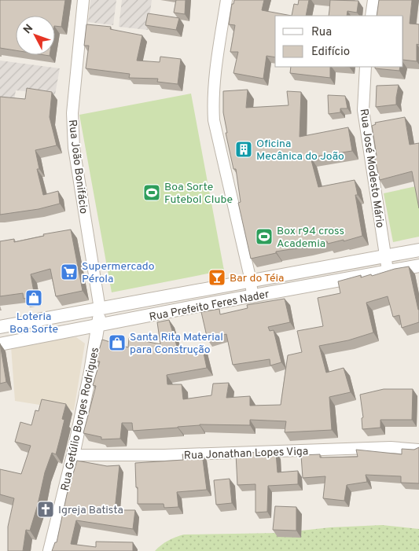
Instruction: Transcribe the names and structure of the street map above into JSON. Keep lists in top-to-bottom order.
{
  "streets": {
    "street": [
      "Rua João Bonifácio",
      "Rua José Modesto Mário",
      "Rua Prefeito Feres Nader",
      "Rua Getúlio Borges Rodrigues",
      "Rua Jonathan Lopes Viga"
    ]
  },
  "crossings": [
    ["Rua João Bonifácio", "Rua Prefeito Feres Nader"],
    ["Rua João Bonifácio", "Rua Getúlio Borges Rodrigues"],
    ["Rua José Modesto Mário", "Rua Prefeito Feres Nader"],
    ["Rua Prefeito Feres Nader", "Rua Getúlio Borges Rodrigues"],
    ["Rua Getúlio Borges Rodrigues", "Rua Jonathan Lopes Viga"]
  ],
  "places": {
    "building": ["Oficina Mecânica do João"],
    "sports": ["Boa Sorte Futebol Clube", "Box r94 cross Academia"],
    "supermarket": ["Supermercado Pérola"],
    "bar": ["Bar do Téia"],
    "shop": ["Loteria Boa Sorte", "Santa Rita Material para Construção"],
    "church": ["Igreja Batista"]
  },
  "legend": ["Rua", "Edifício"],
  "north": "top left"
}
